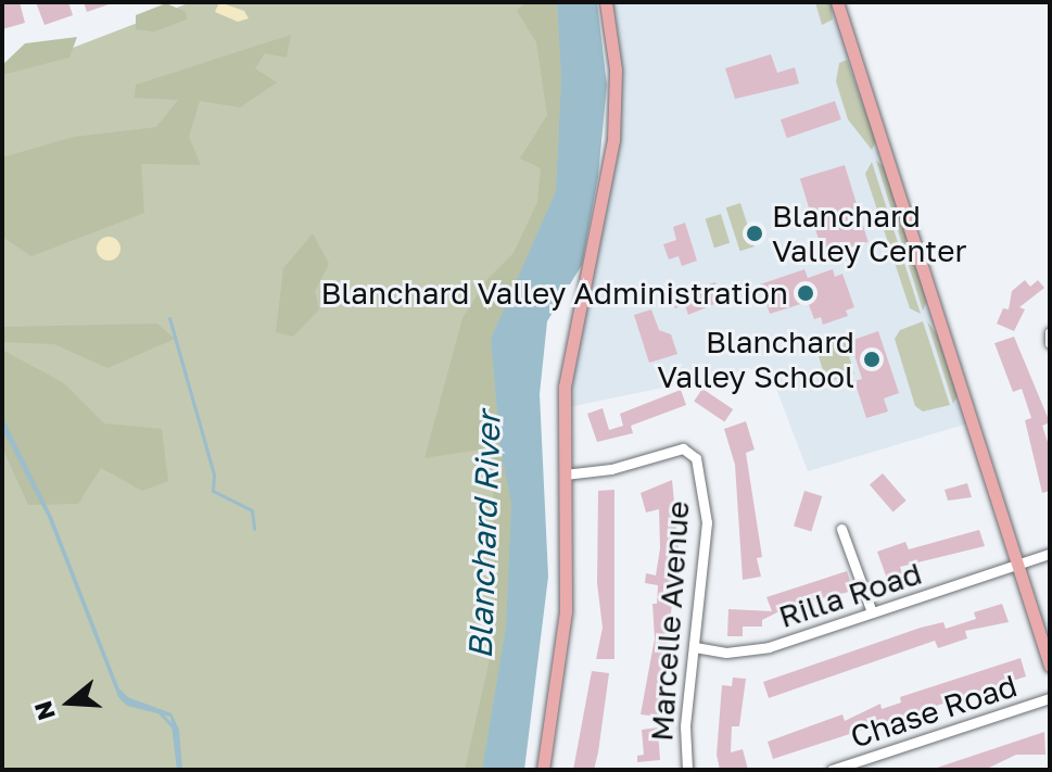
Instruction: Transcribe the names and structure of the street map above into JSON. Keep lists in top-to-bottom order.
{
  "streets": {
    "street": ["Rilla Road", "Marcelle Avenue", "Chase Road"]
  },
  "crossings": [
    ["Rilla Road", "Marcelle Avenue"]
  ],
  "water": ["Blanchard River"],
  "places": ["Blanchard Valley Center", "Blanchard Valley Administration", "Blanchard Valley School"],
  "north": "left"
}
